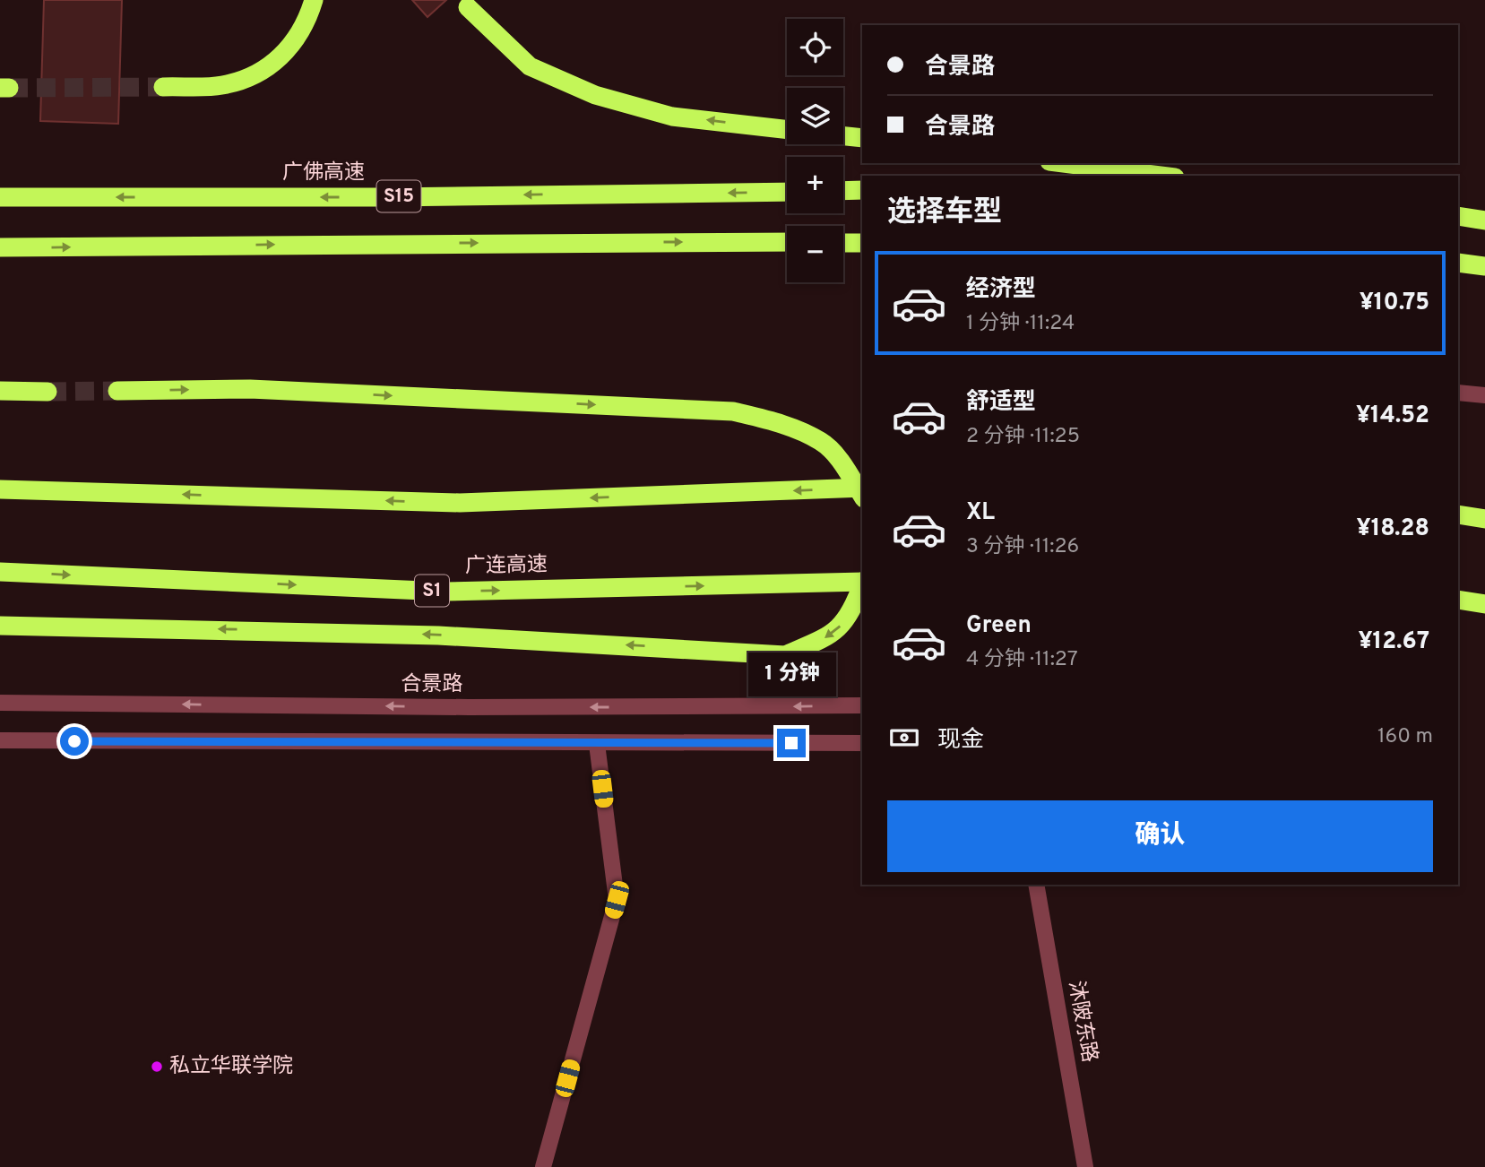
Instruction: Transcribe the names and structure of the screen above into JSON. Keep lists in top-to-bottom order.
{
  "streets": {
    "highway": [
      "广佛高速",
      "S15",
      "广连高速",
      "S1"
    ],
    "street": ["合景路", "沐陂东路"]
  },
  "places": ["私立华联学院"],
  "page": {
    "map_buttons": ["+", "−"],
    "banner": ["合景路", "合景路"],
    "heading": "选择车型",
    "list": [
      {
        "name": "经济型",
        "note": "1 分钟 · 11:24",
        "value": "¥10.75"
      },
      {
        "name": "舒适型",
        "note": "2 分钟 · 11:25",
        "value": "¥14.52"
      },
      {
        "name": "XL",
        "note": "3 分钟 · 11:26",
        "value": "¥18.28"
      },
      {
        "name": "Green",
        "note": "4 分钟 · 11:27",
        "value": "¥12.67"
      }
    ],
    "bubble": "1 分钟",
    "pay": ["现金", "160 m"],
    "buttons": "确认"
  }
}
